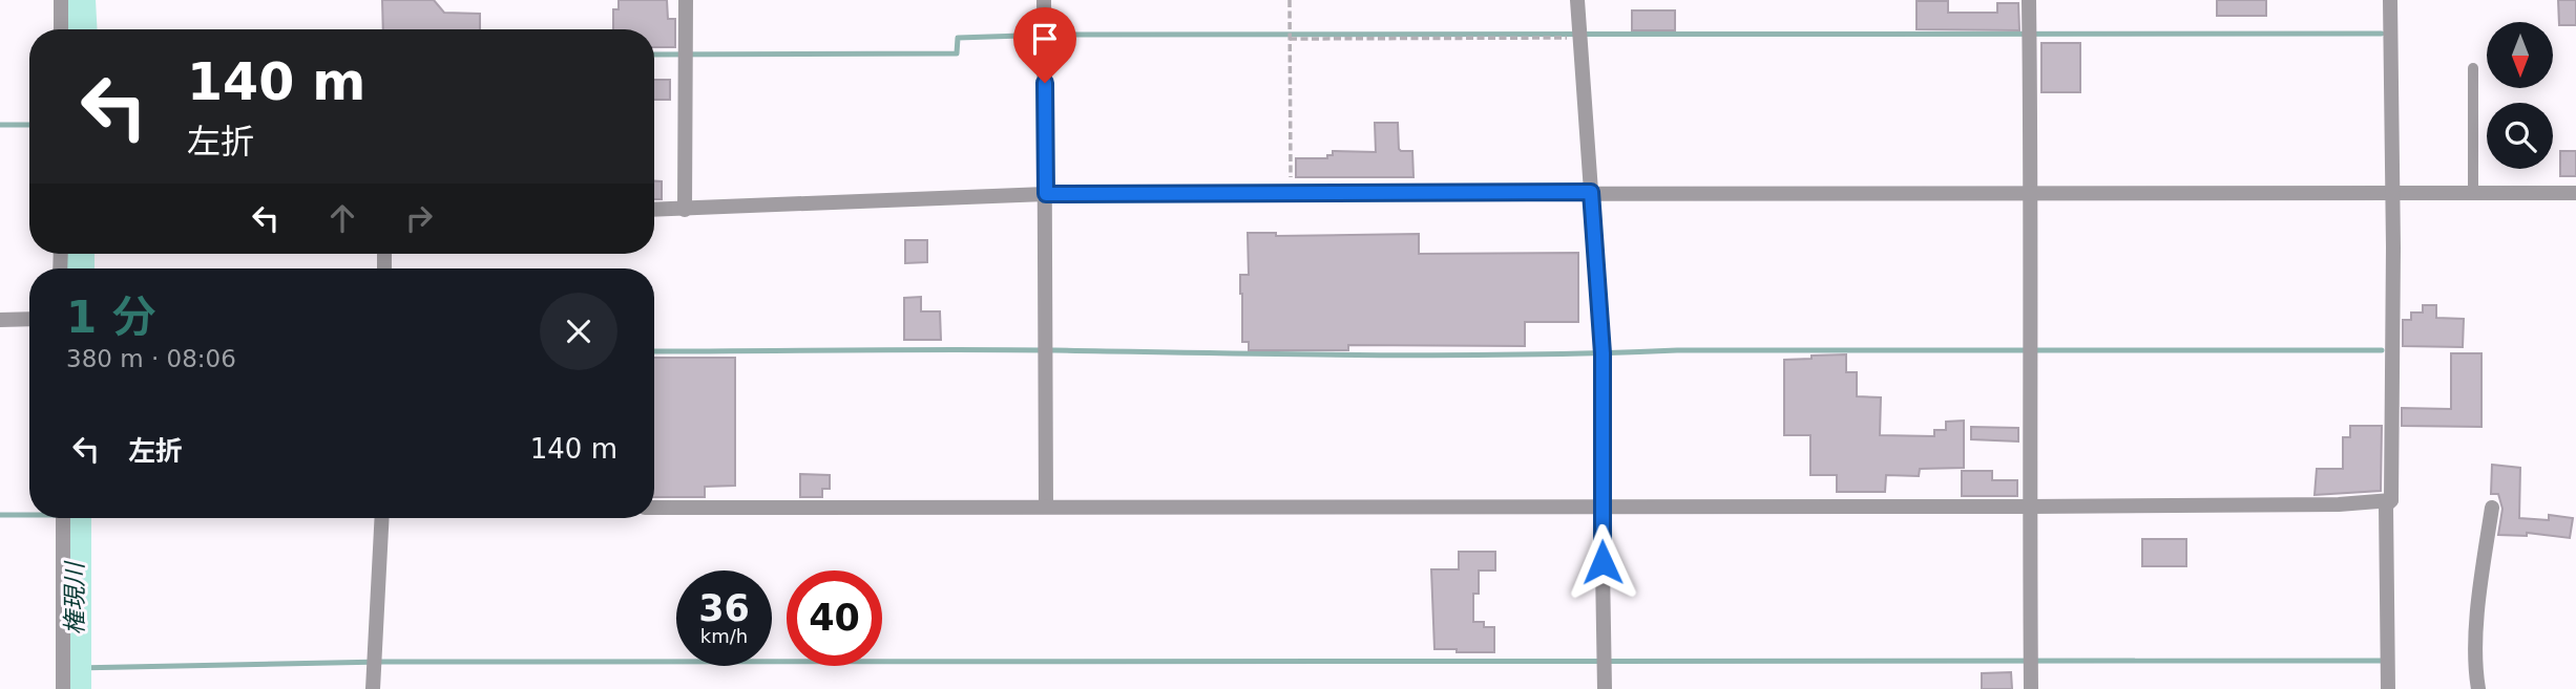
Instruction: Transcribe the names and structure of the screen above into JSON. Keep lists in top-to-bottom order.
{
  "water": ["権現川"],
  "north": "bottom",
  "page": {
    "turn": ["140 m", "左折"],
    "heading": ["1 分", "380 m · 08:06"],
    "list": [
      {
        "name": "左折",
        "value": "140 m"
      }
    ],
    "speed": "36 km/h",
    "limit": "40"
  }
}
